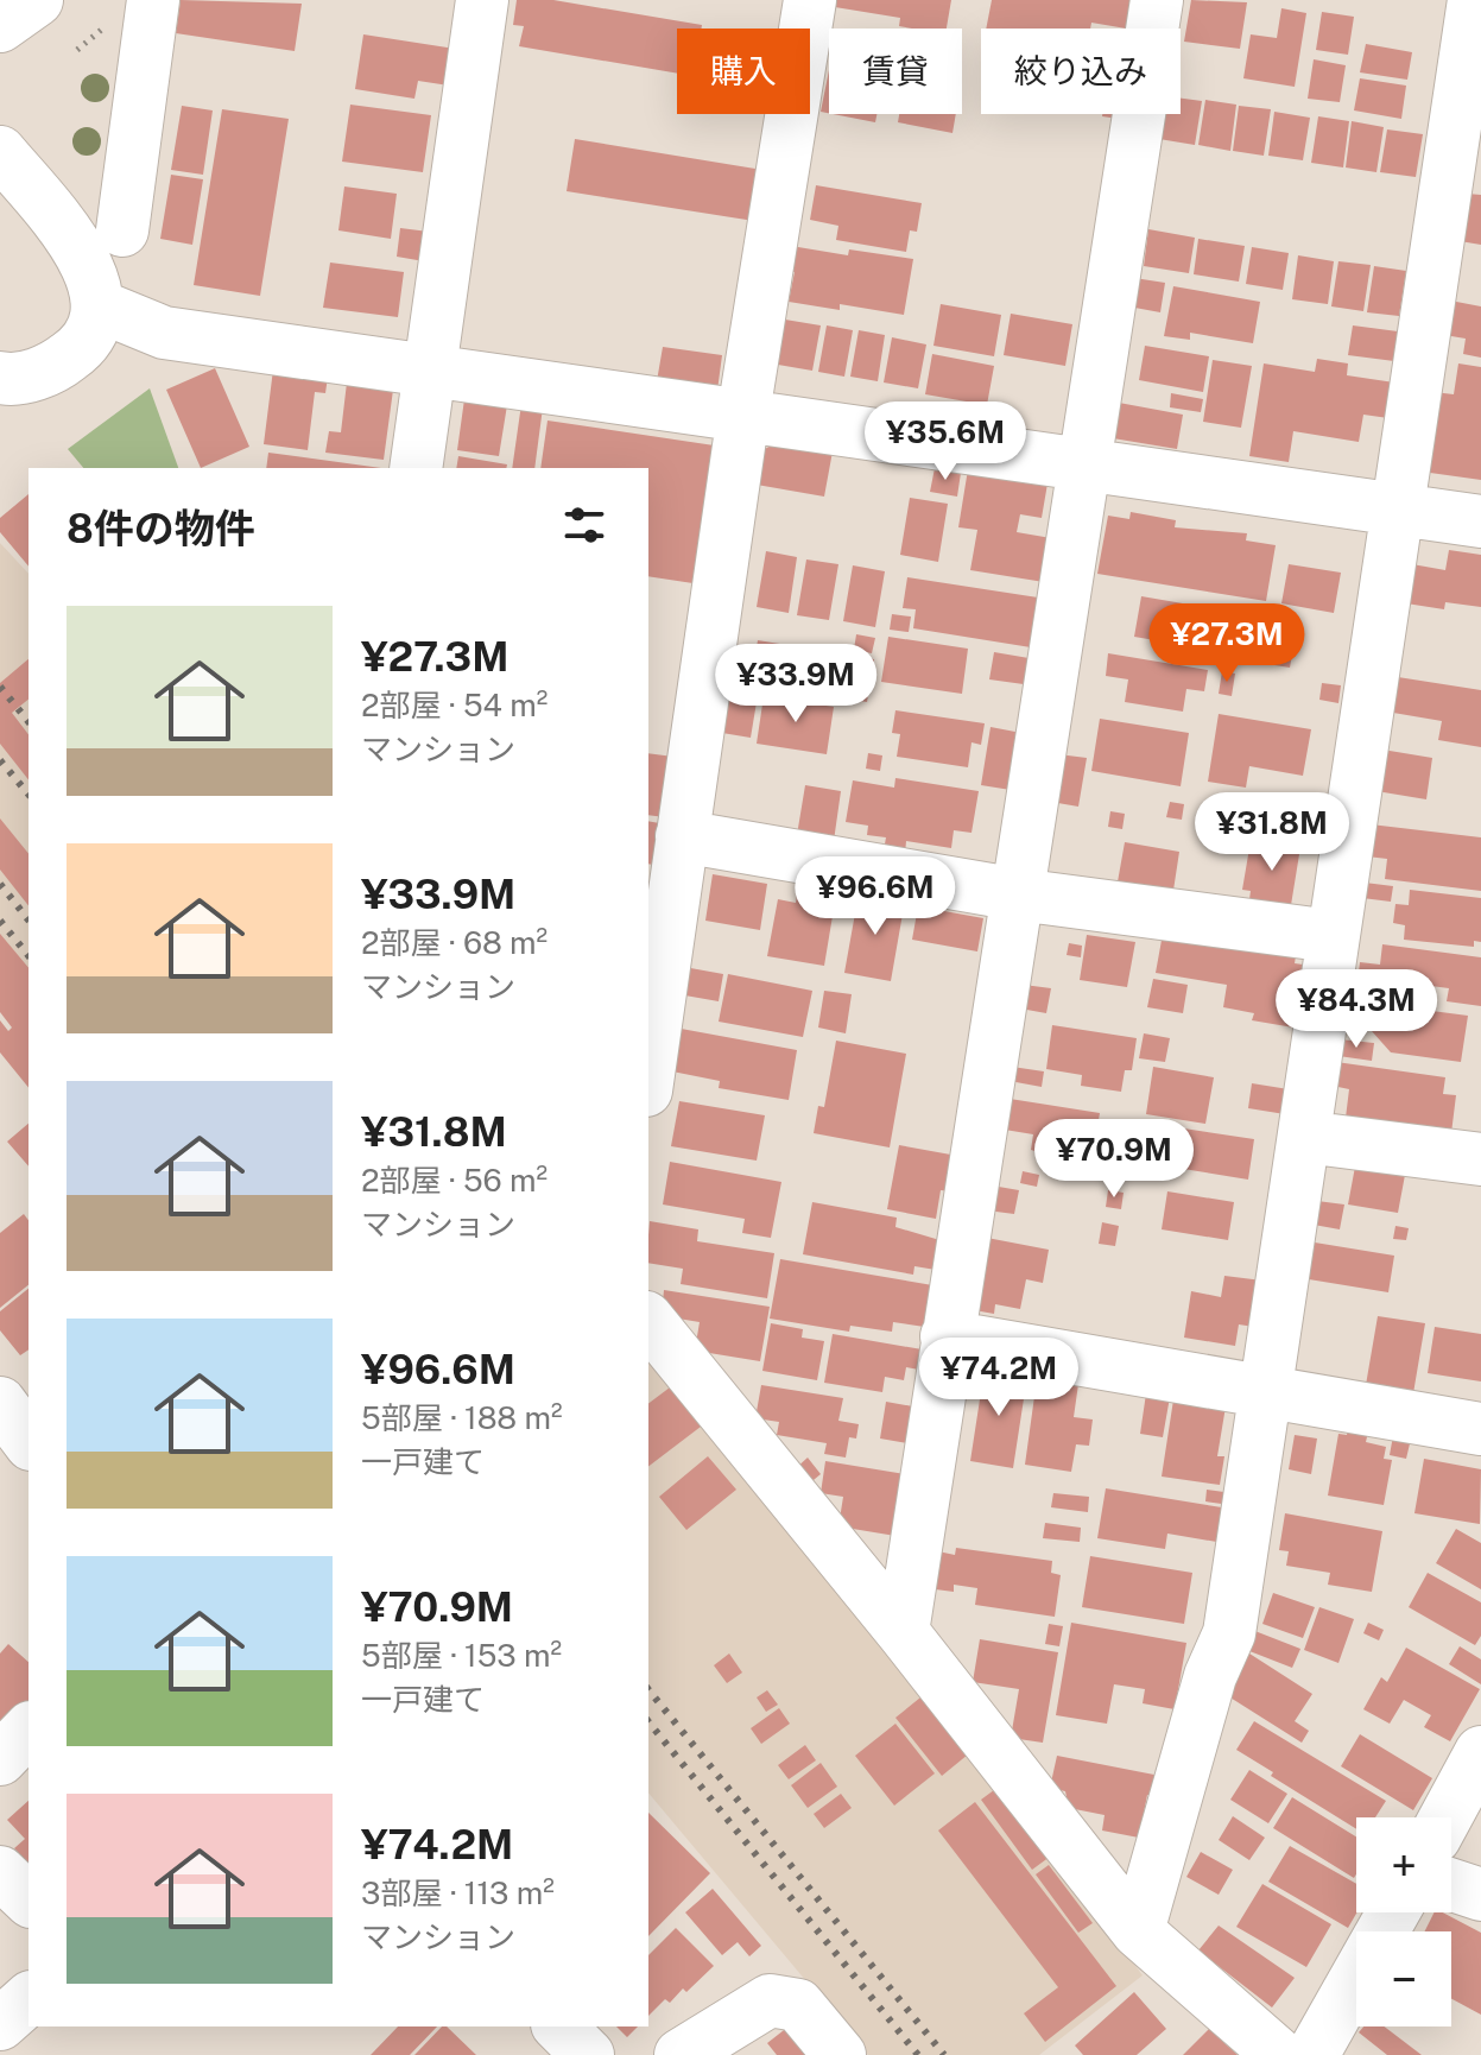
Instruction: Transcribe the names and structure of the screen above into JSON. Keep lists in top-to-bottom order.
{
  "page": {
    "chip": ["購入", "賃貸", "絞り込み"],
    "price": [
      "¥35.6M",
      "¥27.3M",
      "¥33.9M",
      "¥31.8M",
      "¥96.6M",
      "¥84.3M",
      "¥70.9M",
      "¥74.2M"
    ],
    "heading": "8件の物件",
    "list": [
      {
        "name": "¥27.3M",
        "note": "2部屋 · 54 m² · マンション"
      },
      {
        "name": "¥33.9M",
        "note": "2部屋 · 68 m² · マンション"
      },
      {
        "name": "¥31.8M",
        "note": "2部屋 · 56 m² · マンション"
      },
      {
        "name": "¥96.6M",
        "note": "5部屋 · 188 m² · 一戸建て"
      },
      {
        "name": "¥70.9M",
        "note": "5部屋 · 153 m² · 一戸建て"
      },
      {
        "name": "¥74.2M",
        "note": "3部屋 · 113 m² · マンション"
      }
    ],
    "map_buttons": ["+", "−"]
  }
}
